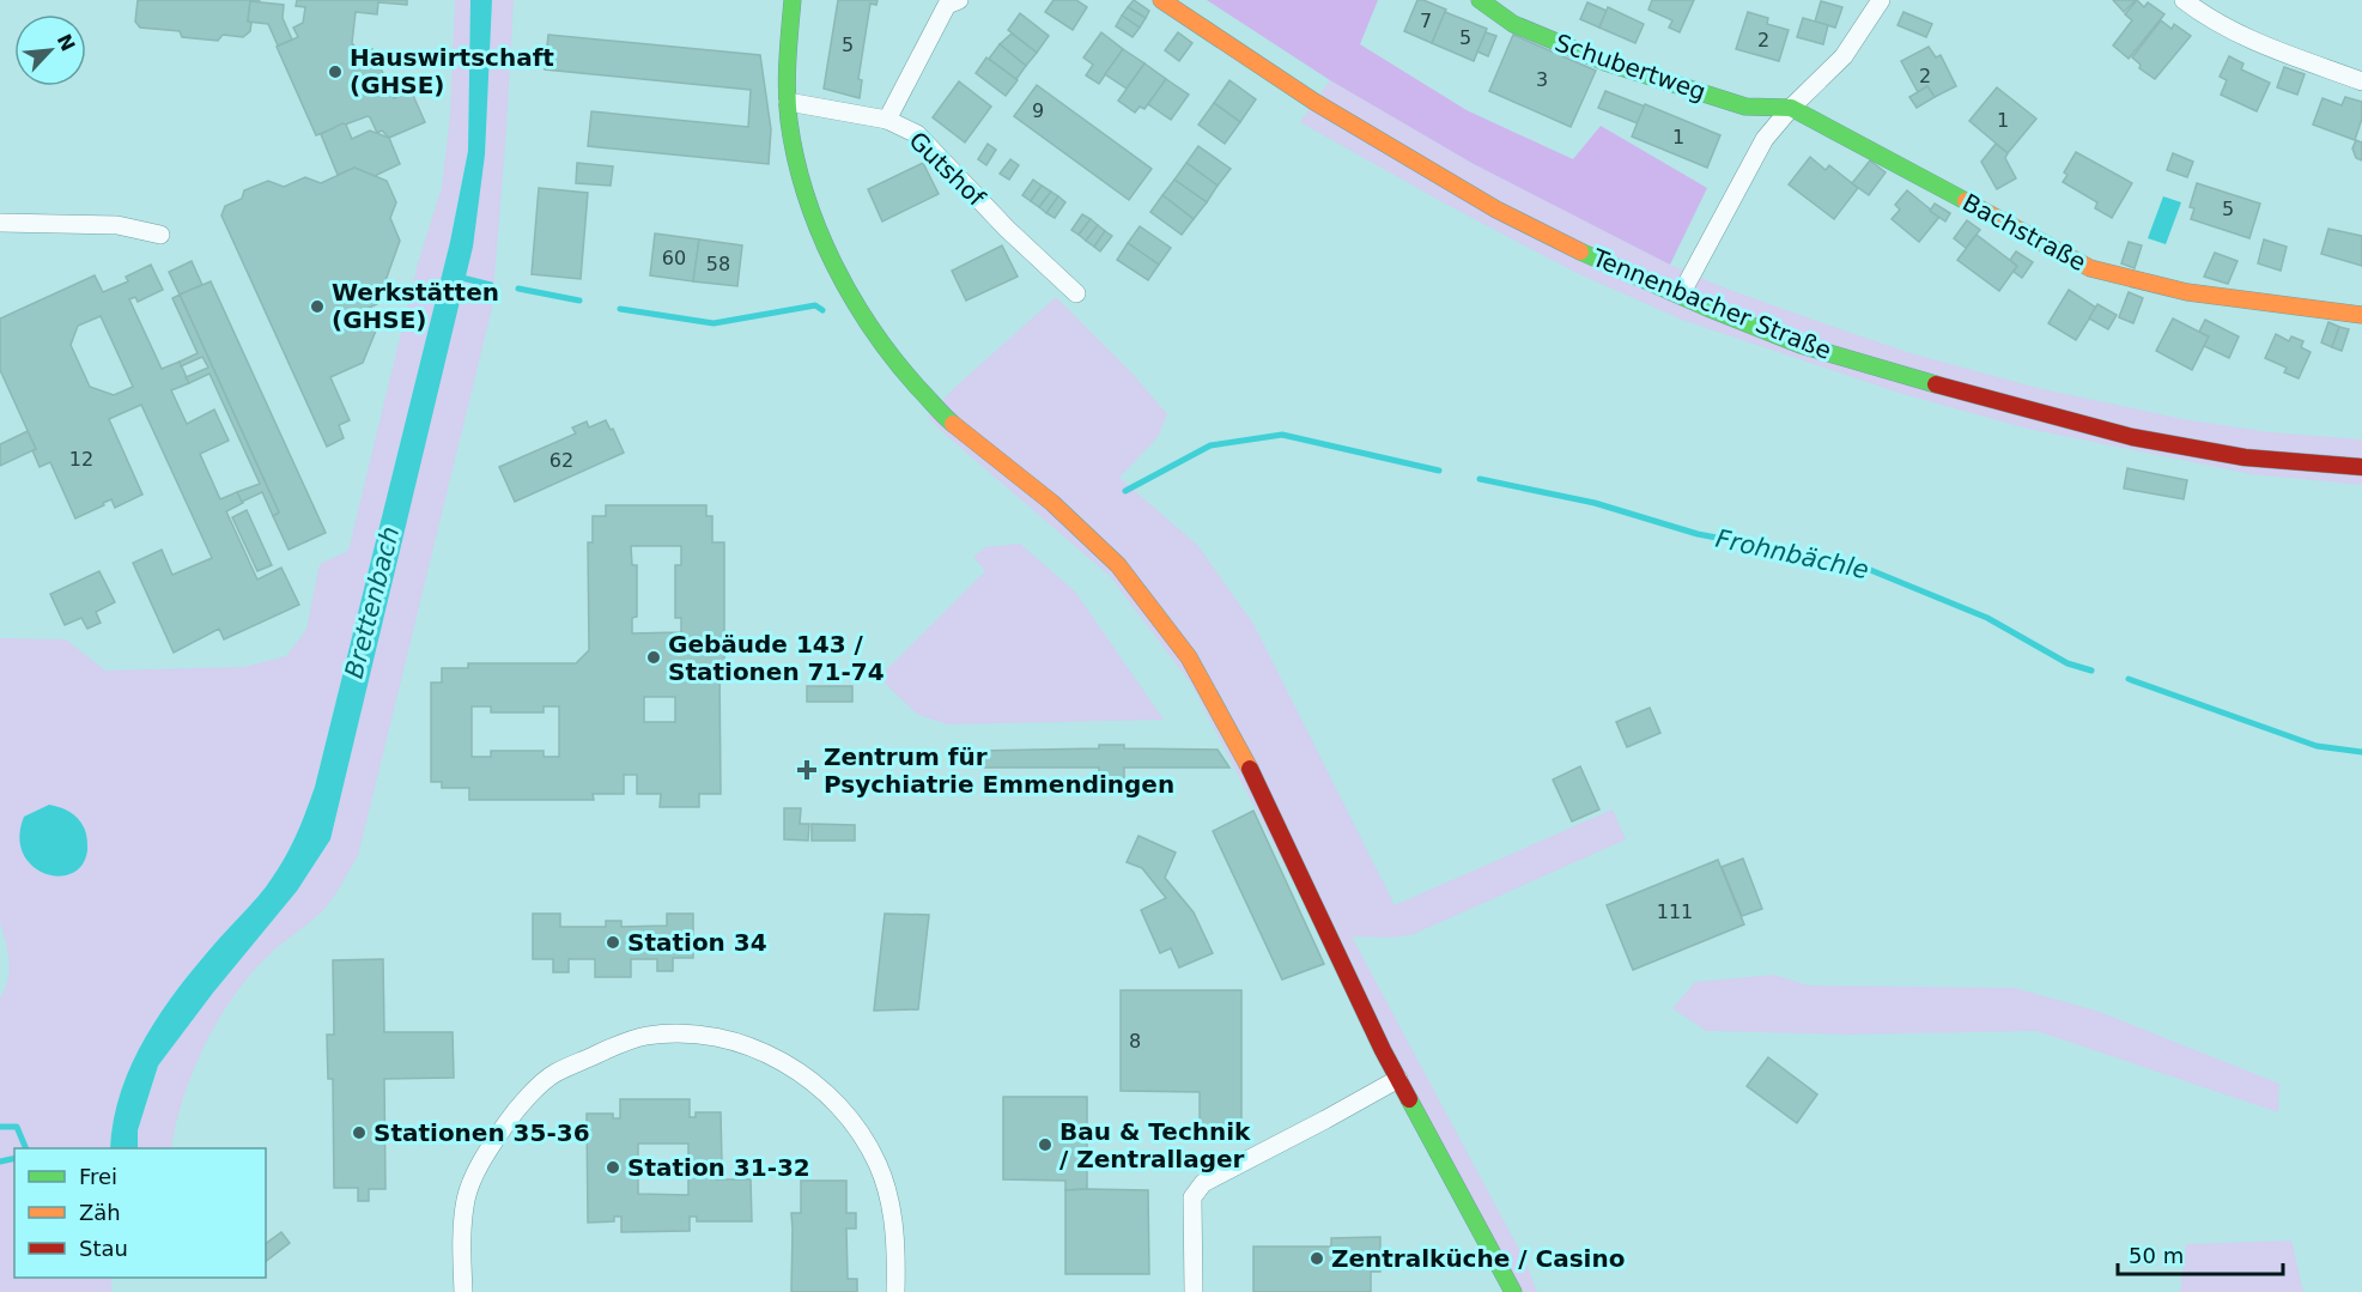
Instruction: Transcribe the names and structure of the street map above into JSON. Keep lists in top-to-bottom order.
{
  "streets": {
    "street": [
      "Schubertweg",
      "Gutshof",
      "Bachstraße",
      "Tennenbacher Straße"
    ]
  },
  "crossings": [
    ["Schubertweg", "Bachstraße"]
  ],
  "water": ["Frohnbächle", "Brettenbach"],
  "places": {
    "other": [
      "Hauswirtschaft (GHSE)",
      "Werkstätten (GHSE)",
      "Gebäude 143 / Stationen 71-74",
      "Station 34",
      "Stationen 35-36",
      "Bau & Technik / Zentrallager",
      "Station 31-32",
      "Zentralküche / Casino"
    ],
    "health": ["Zentrum für Psychiatrie Emmendingen"]
  },
  "house_numbers": [
    "7",
    "5",
    "2",
    "5",
    "2",
    "3",
    "9",
    "1",
    "1",
    "5",
    "60",
    "58",
    "12",
    "62",
    "111",
    "8"
  ],
  "legend": ["Frei", "Zäh", "Stau"],
  "scale_bar": "50 m",
  "north": "top right"
}
